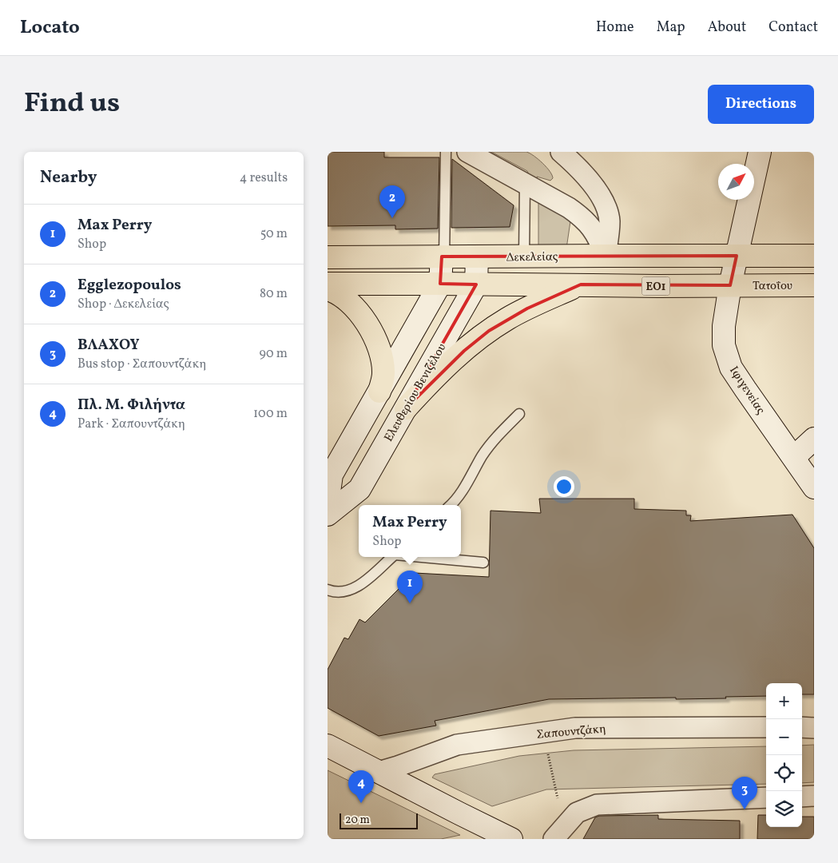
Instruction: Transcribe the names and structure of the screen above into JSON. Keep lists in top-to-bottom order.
{
  "streets": {
    "main road": [
      "Δεκελείας",
      "Τατοΐου",
      "ΕΟ1",
      "Ιφιγενείας",
      "Ελευθερίου Βενιζέλου"
    ],
    "street": ["Σαπουντζάκη"]
  },
  "crossings": [
    ["Δεκελείας", "Ιφιγενείας"],
    ["Δεκελείας", "Ελευθερίου Βενιζέλου"],
    ["Τατοΐου", "ΕΟ1"],
    ["Τατοΐου", "Ιφιγενείας"],
    ["ΕΟ1", "Ιφιγενείας"],
    ["ΕΟ1", "Ελευθερίου Βενιζέλου"]
  ],
  "scale_bar": "20 m",
  "north": "top right",
  "page": {
    "header": "Locato",
    "nav": [
      "Home",
      "Map",
      "About",
      "Contact"
    ],
    "title": "Find us",
    "buttons": "Directions",
    "heading": ["Nearby", "4 results"],
    "pins": [
      "2",
      "1",
      "4",
      "3"
    ],
    "list": [
      {
        "mark": "1",
        "name": "Max Perry",
        "note": "Shop",
        "value": "50 m"
      },
      {
        "mark": "2",
        "name": "Egglezopoulos",
        "note": "Shop · Δεκελείας",
        "value": "80 m"
      },
      {
        "mark": "3",
        "name": "ΒΛΑΧΟΥ",
        "note": "Bus stop · Σαπουντζάκη",
        "value": "90 m"
      },
      {
        "mark": "4",
        "name": "Πλ. Μ. Φιλήντα",
        "note": "Park · Σαπουντζάκη",
        "value": "100 m"
      }
    ],
    "popup": ["Max Perry", "Shop"],
    "map_buttons": ["+", "−"],
    "scale": "20 m"
  }
}
